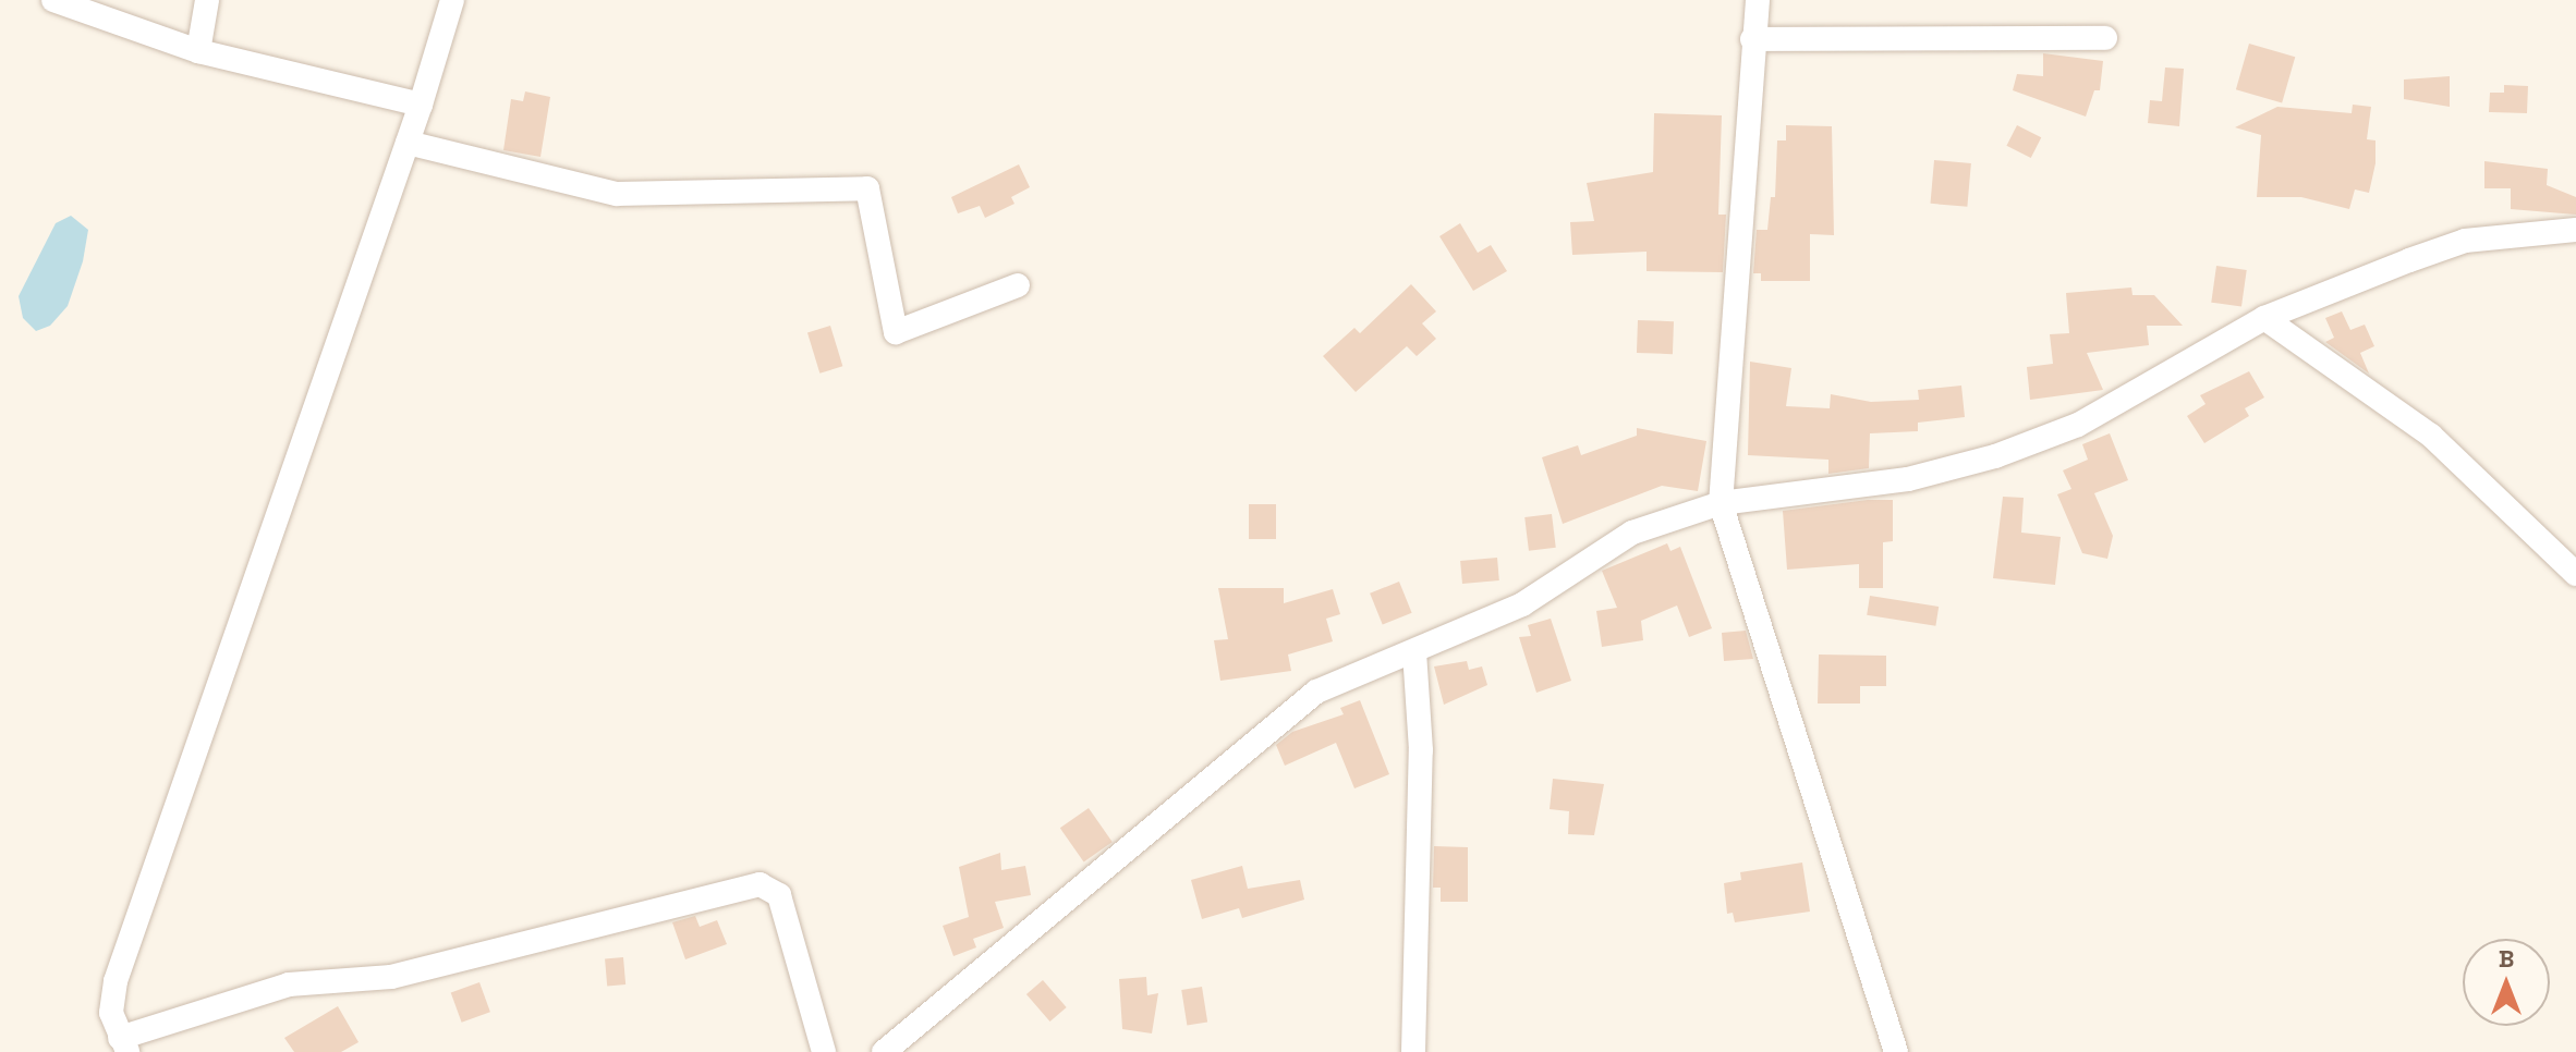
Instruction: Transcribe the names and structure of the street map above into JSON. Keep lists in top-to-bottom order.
{
  "north": "top"
}
